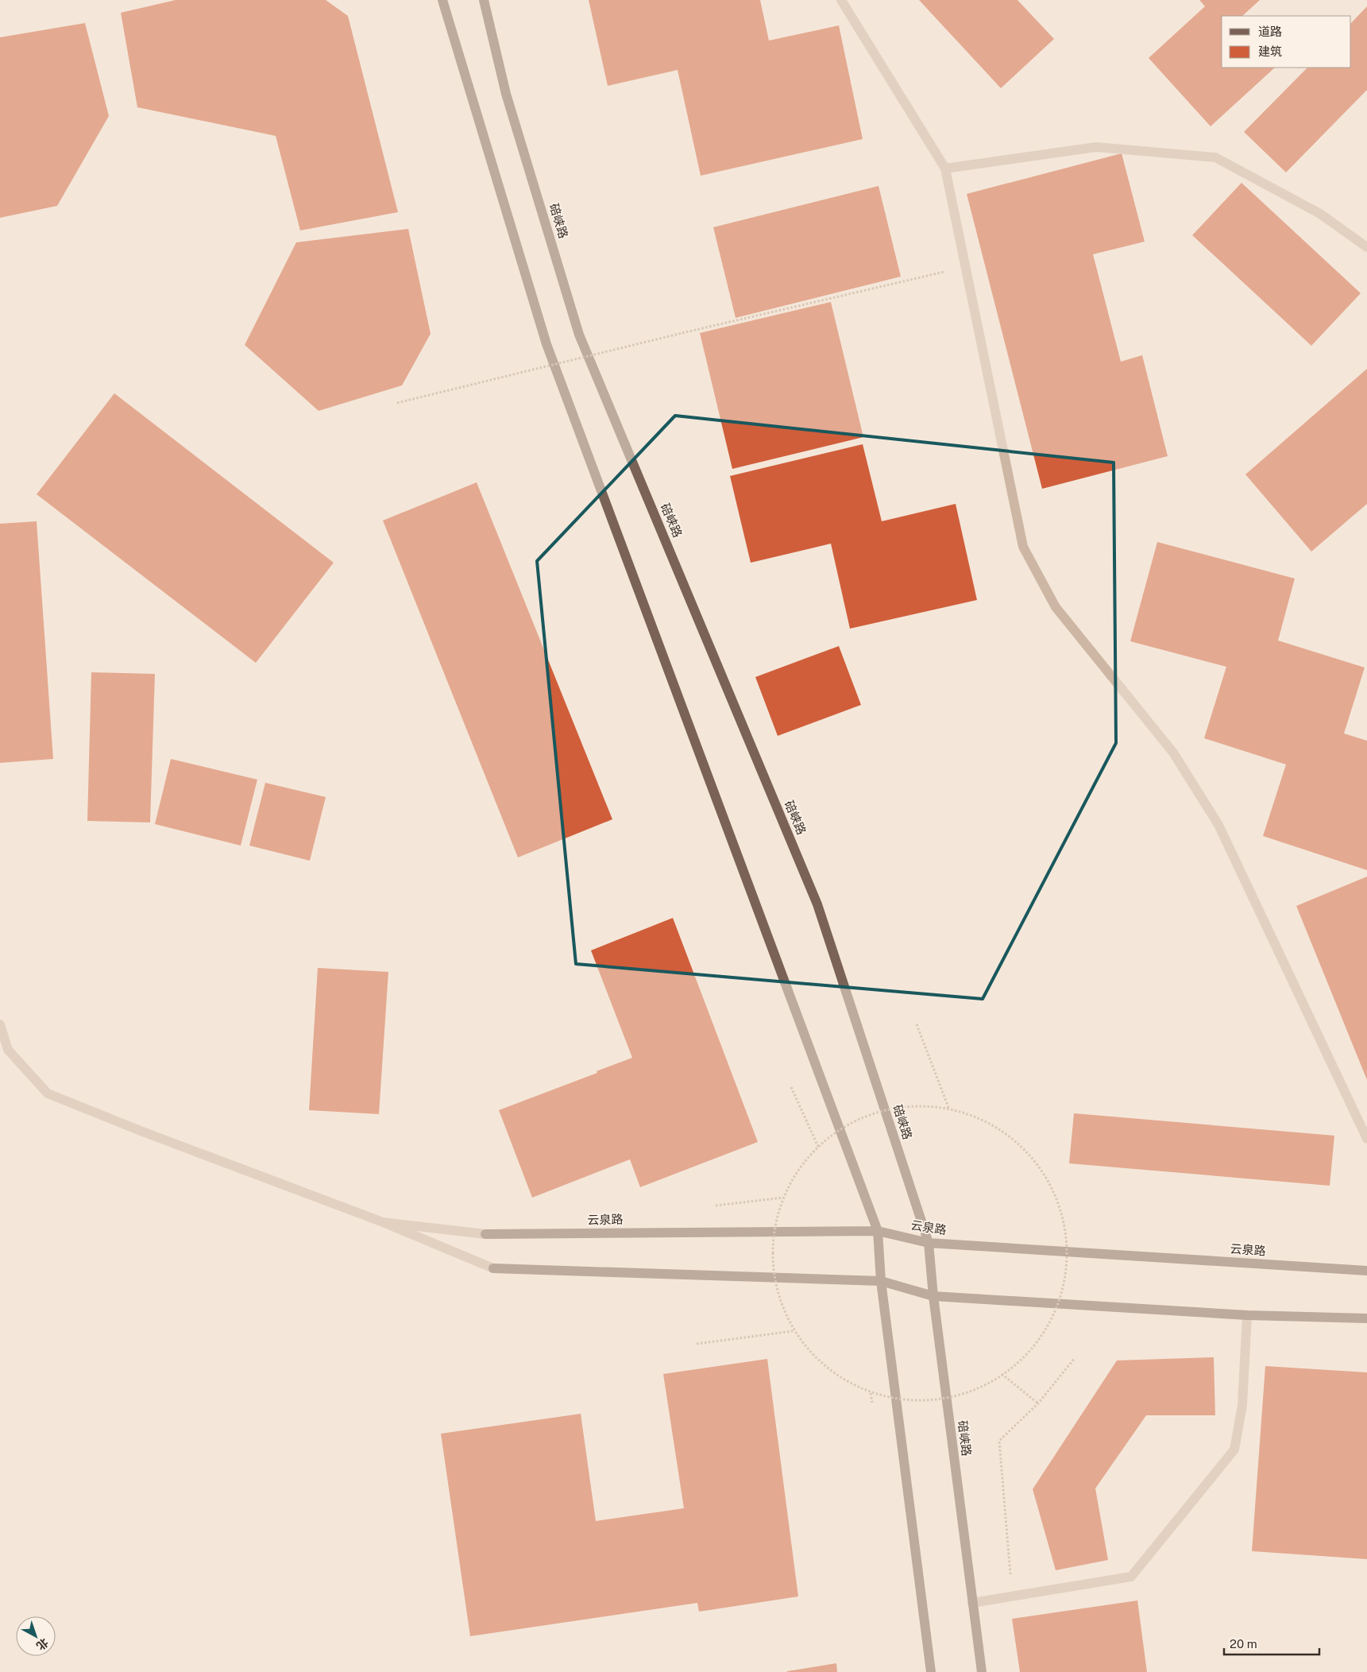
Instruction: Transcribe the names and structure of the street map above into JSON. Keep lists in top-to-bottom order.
{
  "streets": {
    "main road": ["碚峡路", "云泉路"]
  },
  "crossings": [
    ["碚峡路", "云泉路"]
  ],
  "legend": ["道路", "建筑"],
  "scale_bar": "20 m",
  "north": "bottom right"
}
